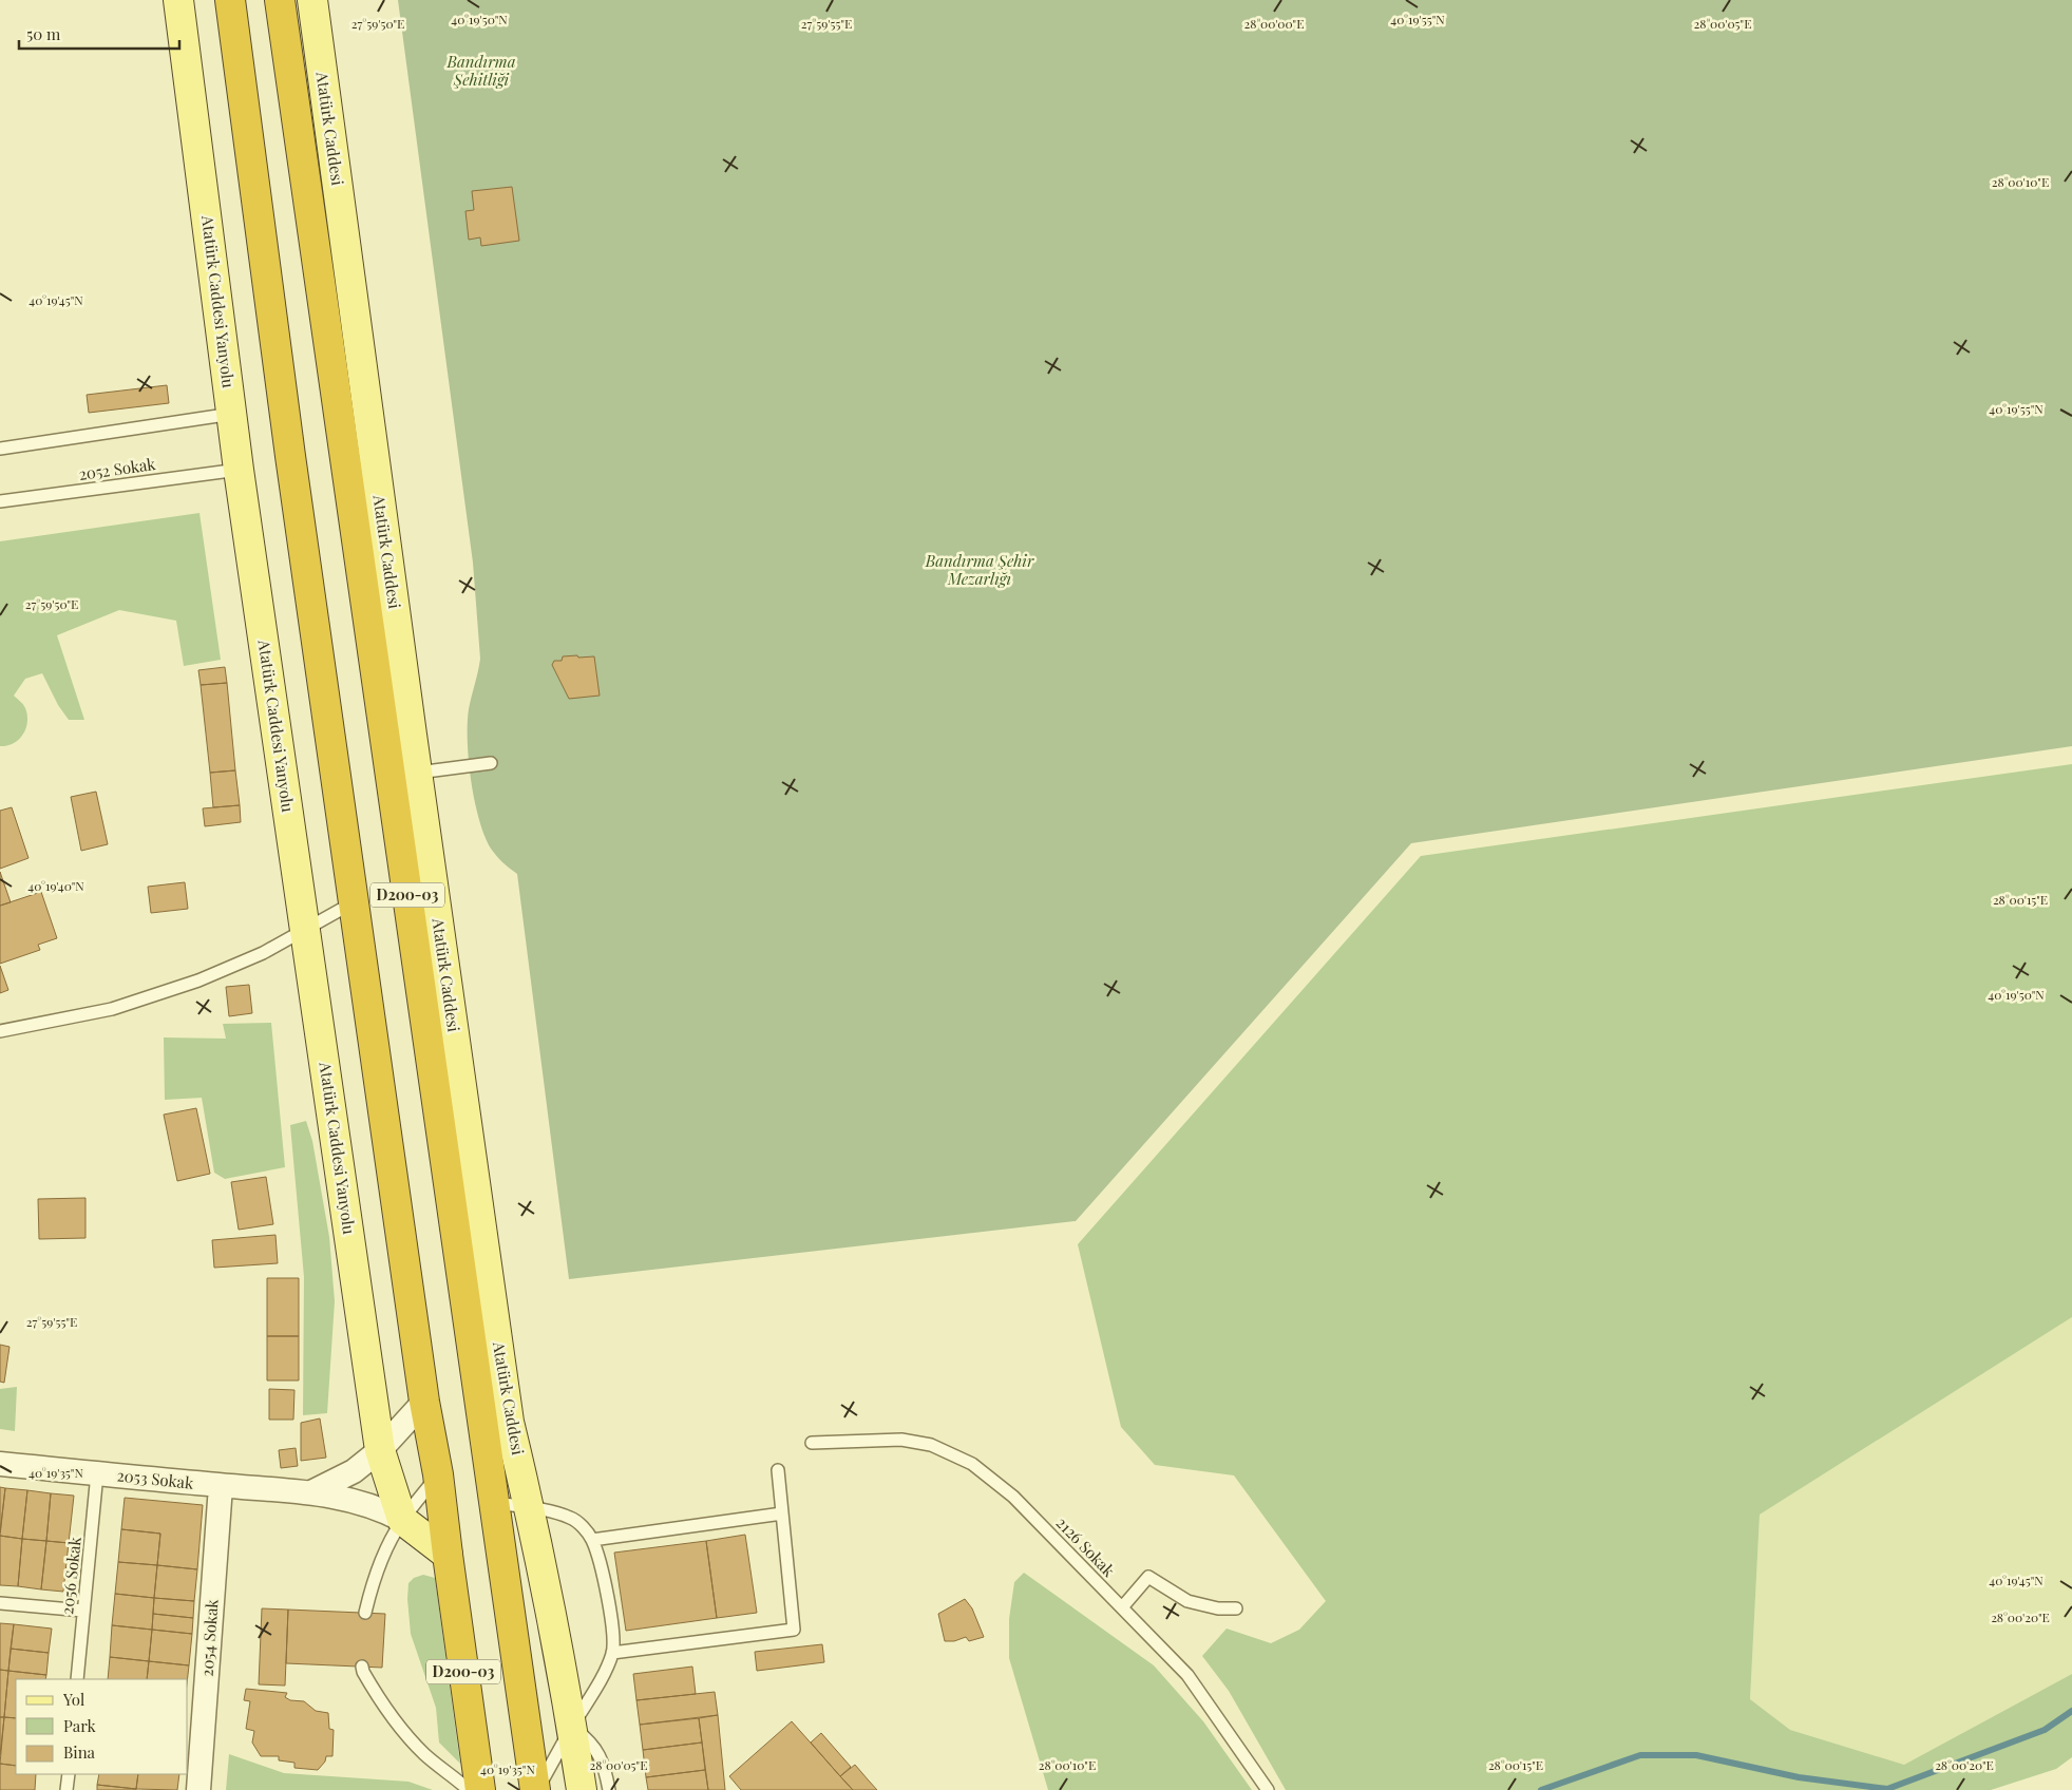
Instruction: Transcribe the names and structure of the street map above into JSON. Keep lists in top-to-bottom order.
{
  "streets": {
    "highway": ["Atatürk Caddesi", "D200-03"],
    "main road": ["Atatürk Caddesi Yanyolu"],
    "street": ["2053 Sokak", "2054 Sokak"],
    "lane": ["2052 Sokak", "2126 Sokak", "2056 Sokak"]
  },
  "crossings": [
    ["Atatürk Caddesi Yanyolu", "2052 Sokak"],
    ["Atatürk Caddesi Yanyolu", "2053 Sokak"],
    ["2053 Sokak", "2056 Sokak"],
    ["2053 Sokak", "2054 Sokak"]
  ],
  "parks": ["Bandırma Şehitliği", "Bandırma Şehir Mezarlığı"],
  "legend": ["Yol", "Park", "Bina"],
  "scale_bar": "50 m",
  "coordinates": [
    "40°19'50\"N",
    "40°19'55\"N",
    "27°59'50\"E",
    "27°59'55\"E",
    "28°00'00\"E",
    "28°00'05\"E",
    "28°00'10\"E",
    "40°19'45\"N",
    "40°19'40\"N",
    "28°00'15\"E",
    "40°19'35\"N",
    "28°00'20\"E"
  ]
}
